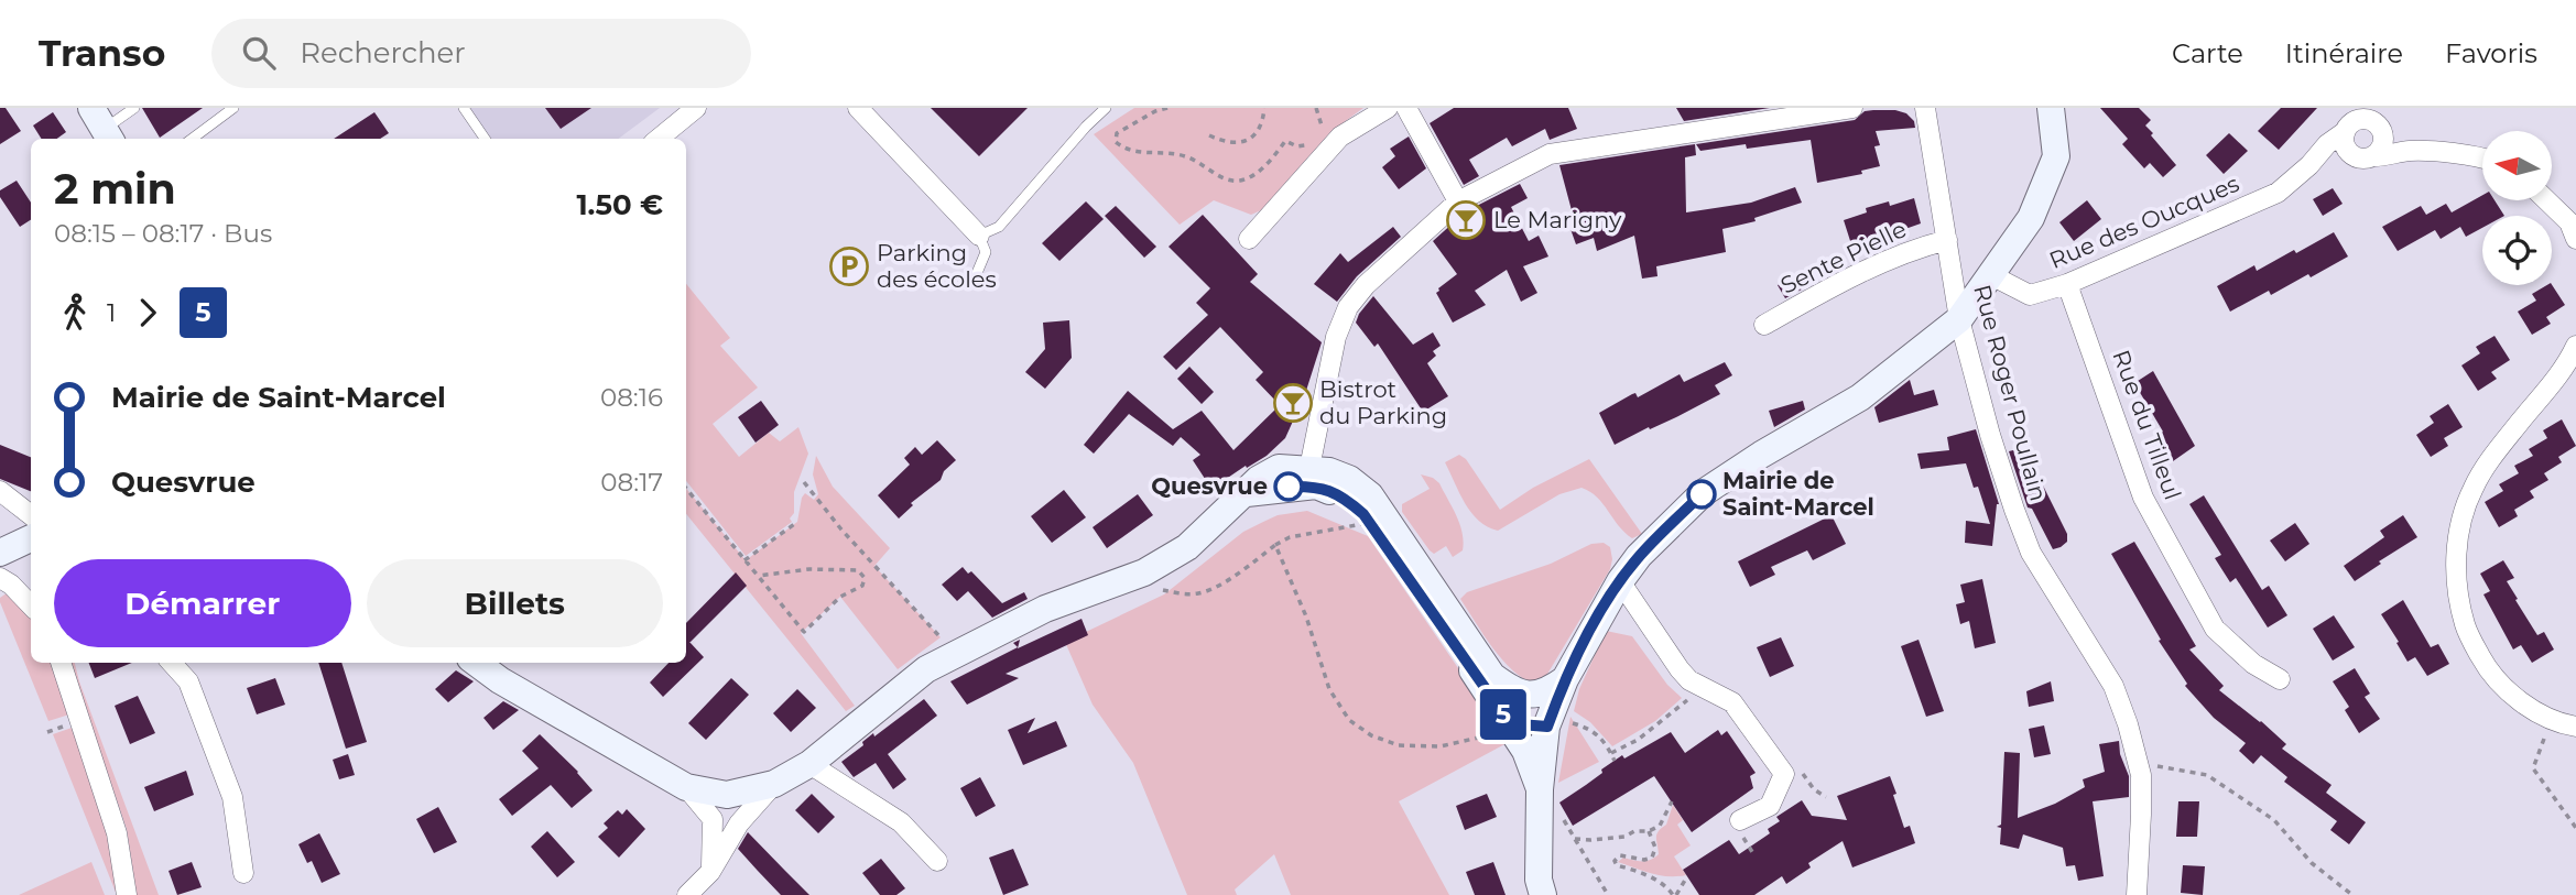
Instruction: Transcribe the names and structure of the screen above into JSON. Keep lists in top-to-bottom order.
{
  "streets": {
    "street": [
      "Rue des Oucques",
      "Sente Pielle",
      "Rue Roger Poullain",
      "Rue du Tilleul"
    ]
  },
  "crossings": [
    ["Rue des Oucques", "Rue du Tilleul"],
    ["Sente Pielle", "Rue Roger Poullain"]
  ],
  "places": {
    "bar": ["Le Marigny", "Bistrot du Parking"],
    "parking": ["Parking des écoles"],
    "other": ["Quesvrue", "Mairie de Saint-Marcel"]
  },
  "lines": ["bus line 5"],
  "north": "left",
  "page": {
    "header": "Transo",
    "search": "Rechercher",
    "nav": ["Carte", "Itinéraire", "Favoris"],
    "on_map": "5",
    "heading": ["2 min", "08:15 – 08:17 · Bus", "1.50 €"],
    "legs": ["1", "5"],
    "list": [
      {
        "name": "Mairie de Saint-Marcel",
        "value": "08:16"
      },
      {
        "name": "Quesvrue",
        "value": "08:17"
      }
    ],
    "buttons": ["Démarrer", "Billets"]
  }
}
